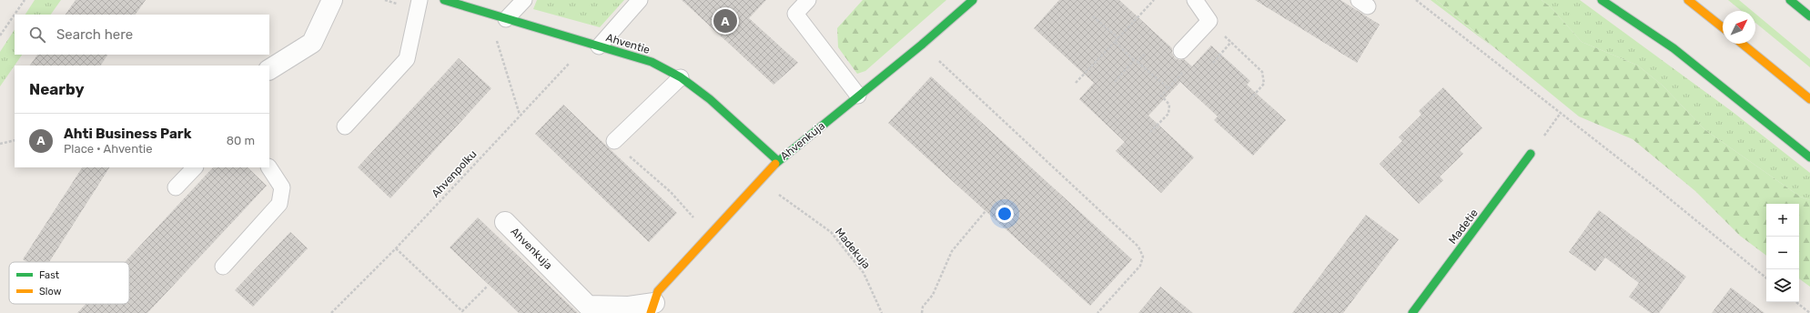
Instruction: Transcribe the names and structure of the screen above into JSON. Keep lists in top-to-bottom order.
{
  "streets": {
    "main road": ["Ahventie", "Ahvenkuja", "Madetie"],
    "path": ["Ahvenpolku", "Madekuja"]
  },
  "crossings": [
    ["Ahventie", "Ahvenkuja"],
    ["Ahventie", "Ahvenpolku"],
    ["Ahvenkuja", "Madekuja"]
  ],
  "legend": ["Fast", "Slow"],
  "north": "top right",
  "page": {
    "pins": "A",
    "search": "Search here",
    "heading": "Nearby",
    "list": [
      {
        "mark": "A",
        "name": "Ahti Business Park",
        "note": "Place · Ahventie",
        "value": "80 m"
      }
    ],
    "map_buttons": ["+", "−"]
  }
}
